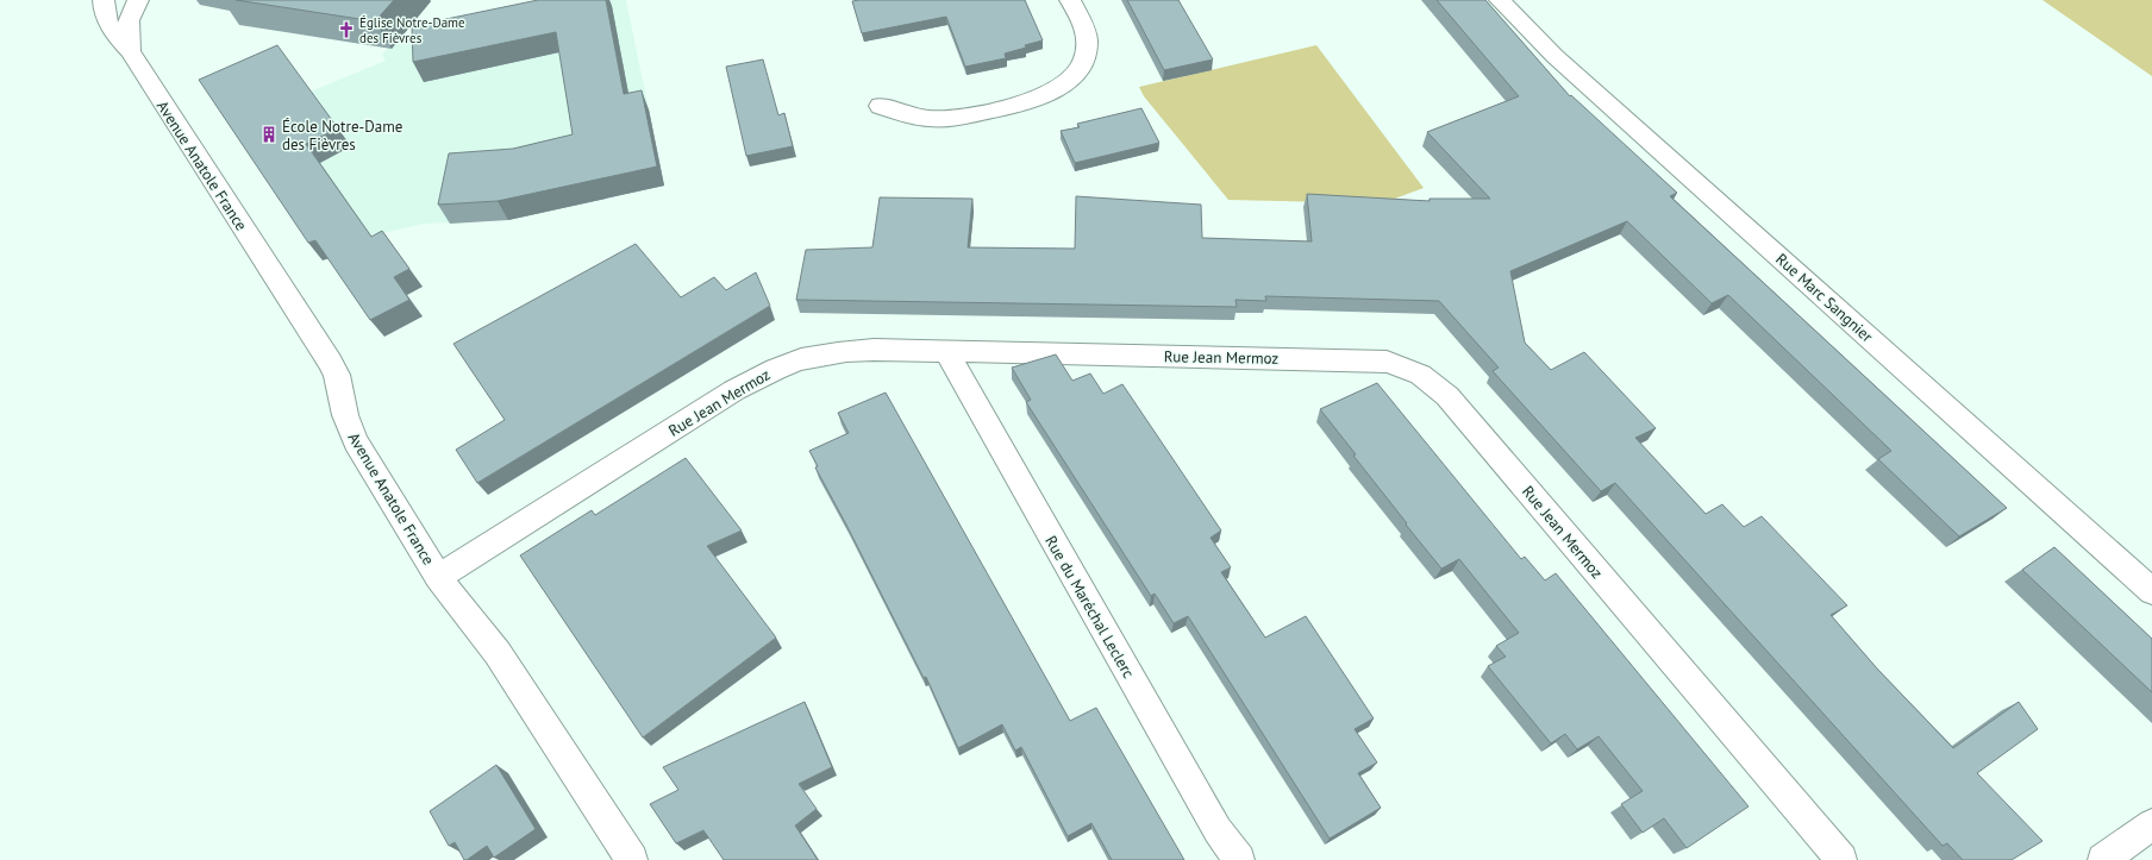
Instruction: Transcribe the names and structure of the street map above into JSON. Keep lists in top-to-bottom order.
{
  "streets": {
    "street": [
      "Avenue Anatole France",
      "Rue Marc Sangnier",
      "Rue Jean Mermoz",
      "Rue du Maréchal Leclerc"
    ]
  },
  "crossings": [
    ["Avenue Anatole France", "Rue Jean Mermoz"],
    ["Rue Jean Mermoz", "Rue du Maréchal Leclerc"]
  ],
  "places": {
    "church": ["Église Notre-Dame des Fièvres"],
    "building": ["École Notre-Dame des Fièvres"]
  }
}
